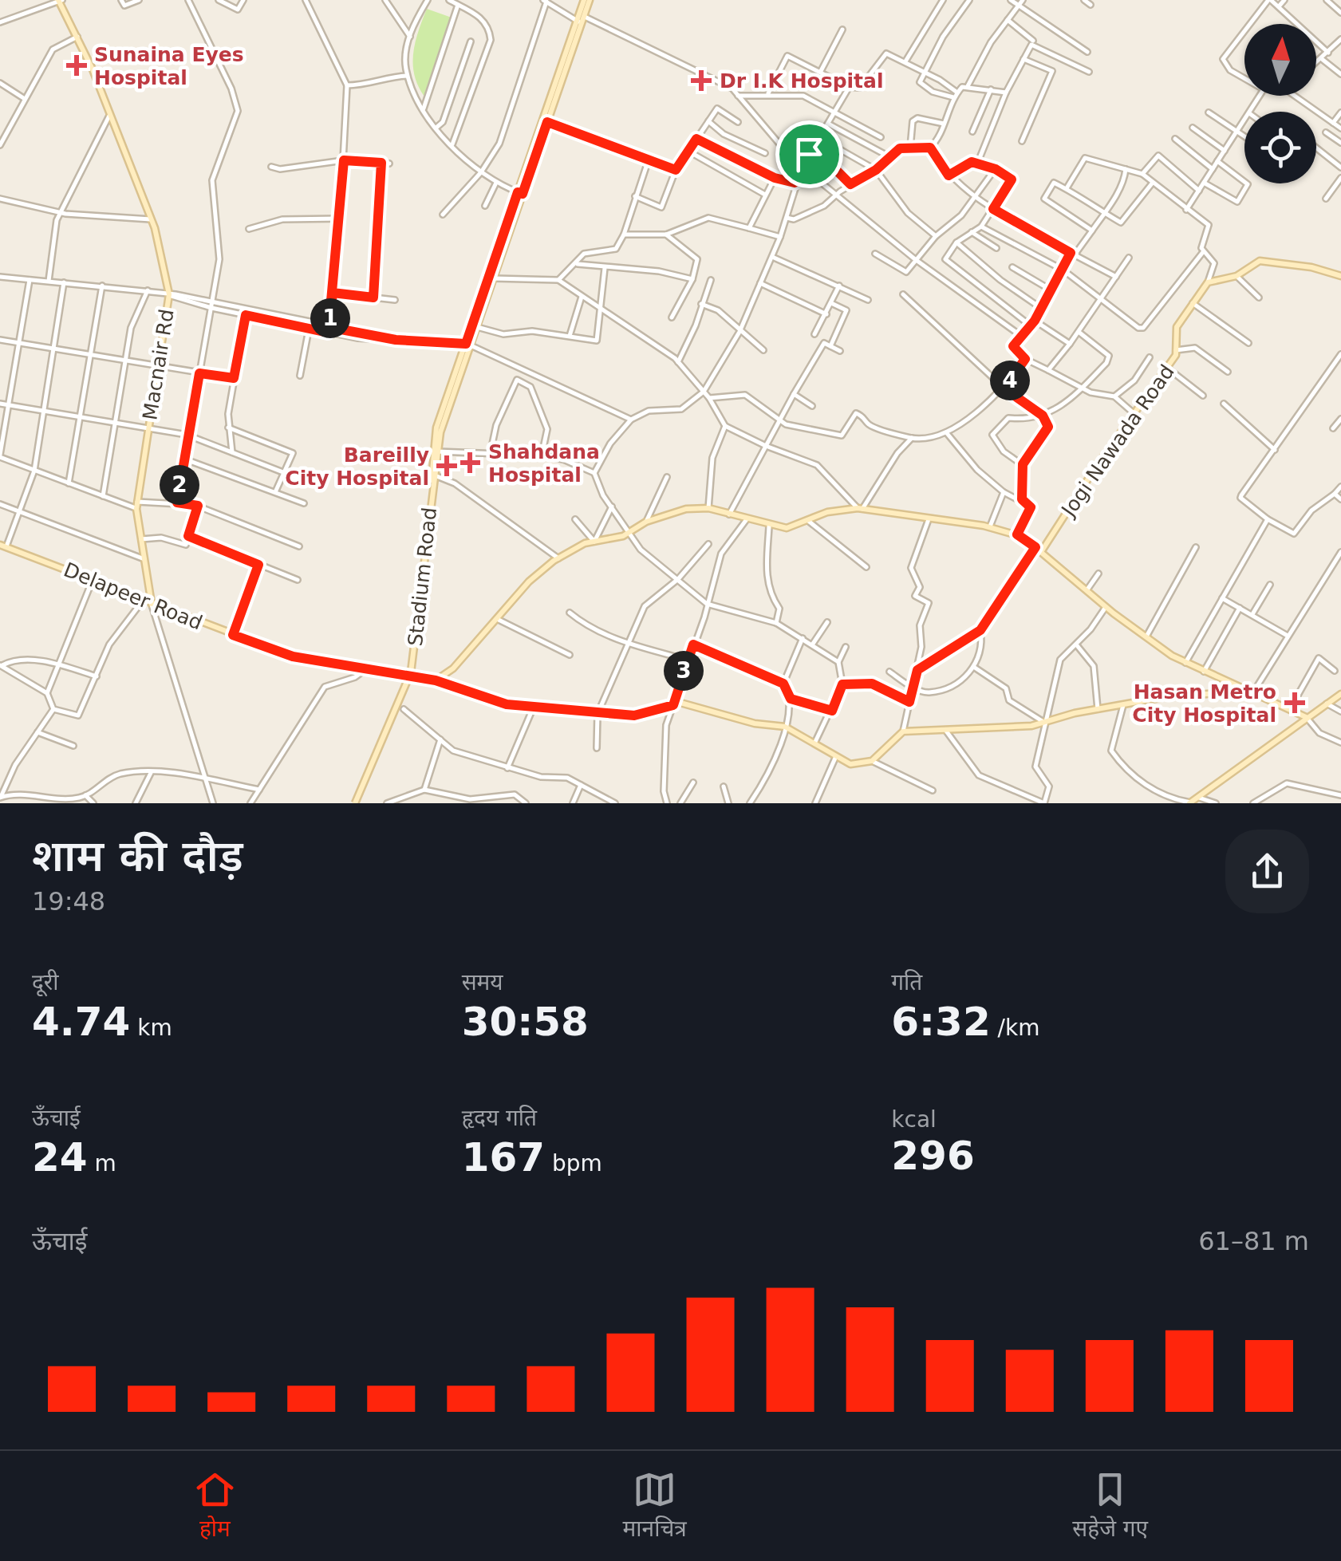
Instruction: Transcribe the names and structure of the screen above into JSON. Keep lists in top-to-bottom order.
{
  "streets": {
    "street": [
      "Macnair Rd",
      "Jogi Nawada Road",
      "Stadium Road",
      "Delapeer Road"
    ]
  },
  "crossings": [
    ["Macnair Rd", "Delapeer Road"],
    ["Stadium Road", "Delapeer Road"]
  ],
  "places": {
    "health": [
      "Sunaina Eyes Hospital",
      "Dr I.K Hospital",
      "Shahdana Hospital",
      "Bareilly City Hospital",
      "Hasan Metro City Hospital"
    ]
  },
  "north": "top",
  "page": {
    "pins": [
      "1",
      "4",
      "2",
      "3"
    ],
    "heading": ["शाम की दौड़", "19:48"],
    "stats": [
      ["दूरी", "4.74 km"],
      ["समय", "30:58"],
      ["गति", "6:32 /km"],
      ["ऊँचाई", "24 m"],
      ["हृदय गति", "167 bpm"],
      ["kcal", "296"]
    ],
    "chart": ["ऊँचाई", "61–81 m"],
    "tabs": ["होम", "मानचित्र", "सहेजे गए"]
  }
}
